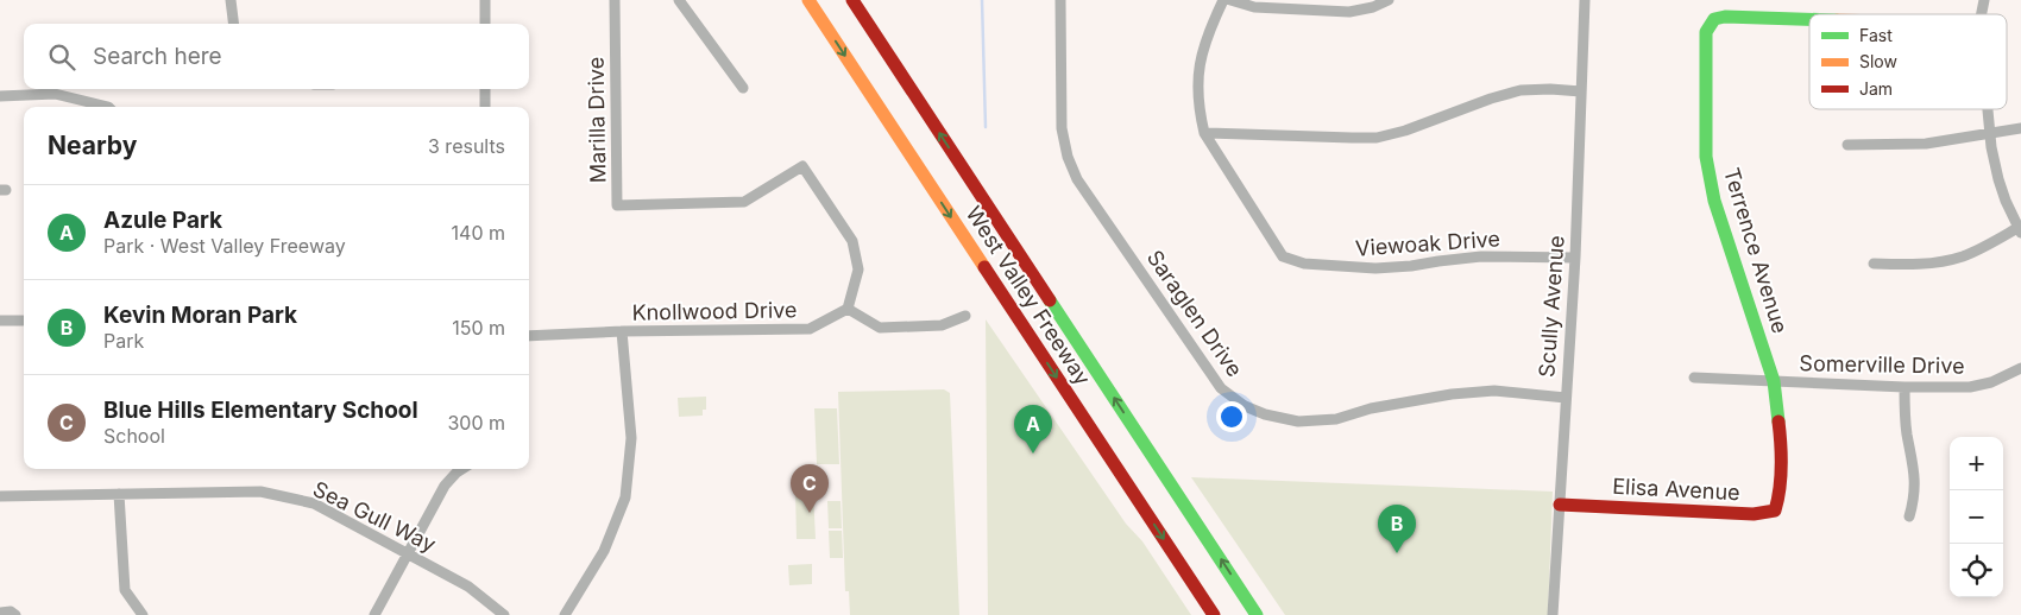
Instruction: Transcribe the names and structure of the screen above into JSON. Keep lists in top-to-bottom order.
{
  "streets": {
    "main road": ["Terrence Avenue", "West Valley Freeway", "Elisa Avenue"],
    "street": [
      "Marilla Drive",
      "Viewoak Drive",
      "Scully Avenue",
      "Knollwood Drive",
      "Saraglen Drive",
      "Somerville Drive",
      "Sea Gull Way"
    ]
  },
  "crossings": [
    ["Marilla Drive", "Knollwood Drive"],
    ["Viewoak Drive", "Scully Avenue"],
    ["Terrence Avenue", "Somerville Drive"],
    ["Terrence Avenue", "Elisa Avenue"],
    ["Scully Avenue", "Saraglen Drive"],
    ["Scully Avenue", "Elisa Avenue"]
  ],
  "legend": ["Fast", "Slow", "Jam"],
  "page": {
    "search": "Search here",
    "heading": ["Nearby", "3 results"],
    "list": [
      {
        "mark": "A",
        "name": "Azule Park",
        "note": "Park · West Valley Freeway",
        "value": "140 m"
      },
      {
        "mark": "B",
        "name": "Kevin Moran Park",
        "note": "Park",
        "value": "150 m"
      },
      {
        "mark": "C",
        "name": "Blue Hills Elementary School",
        "note": "School",
        "value": "300 m"
      }
    ],
    "pins": ["A", "C", "B"],
    "map_buttons": ["+", "−"]
  }
}
